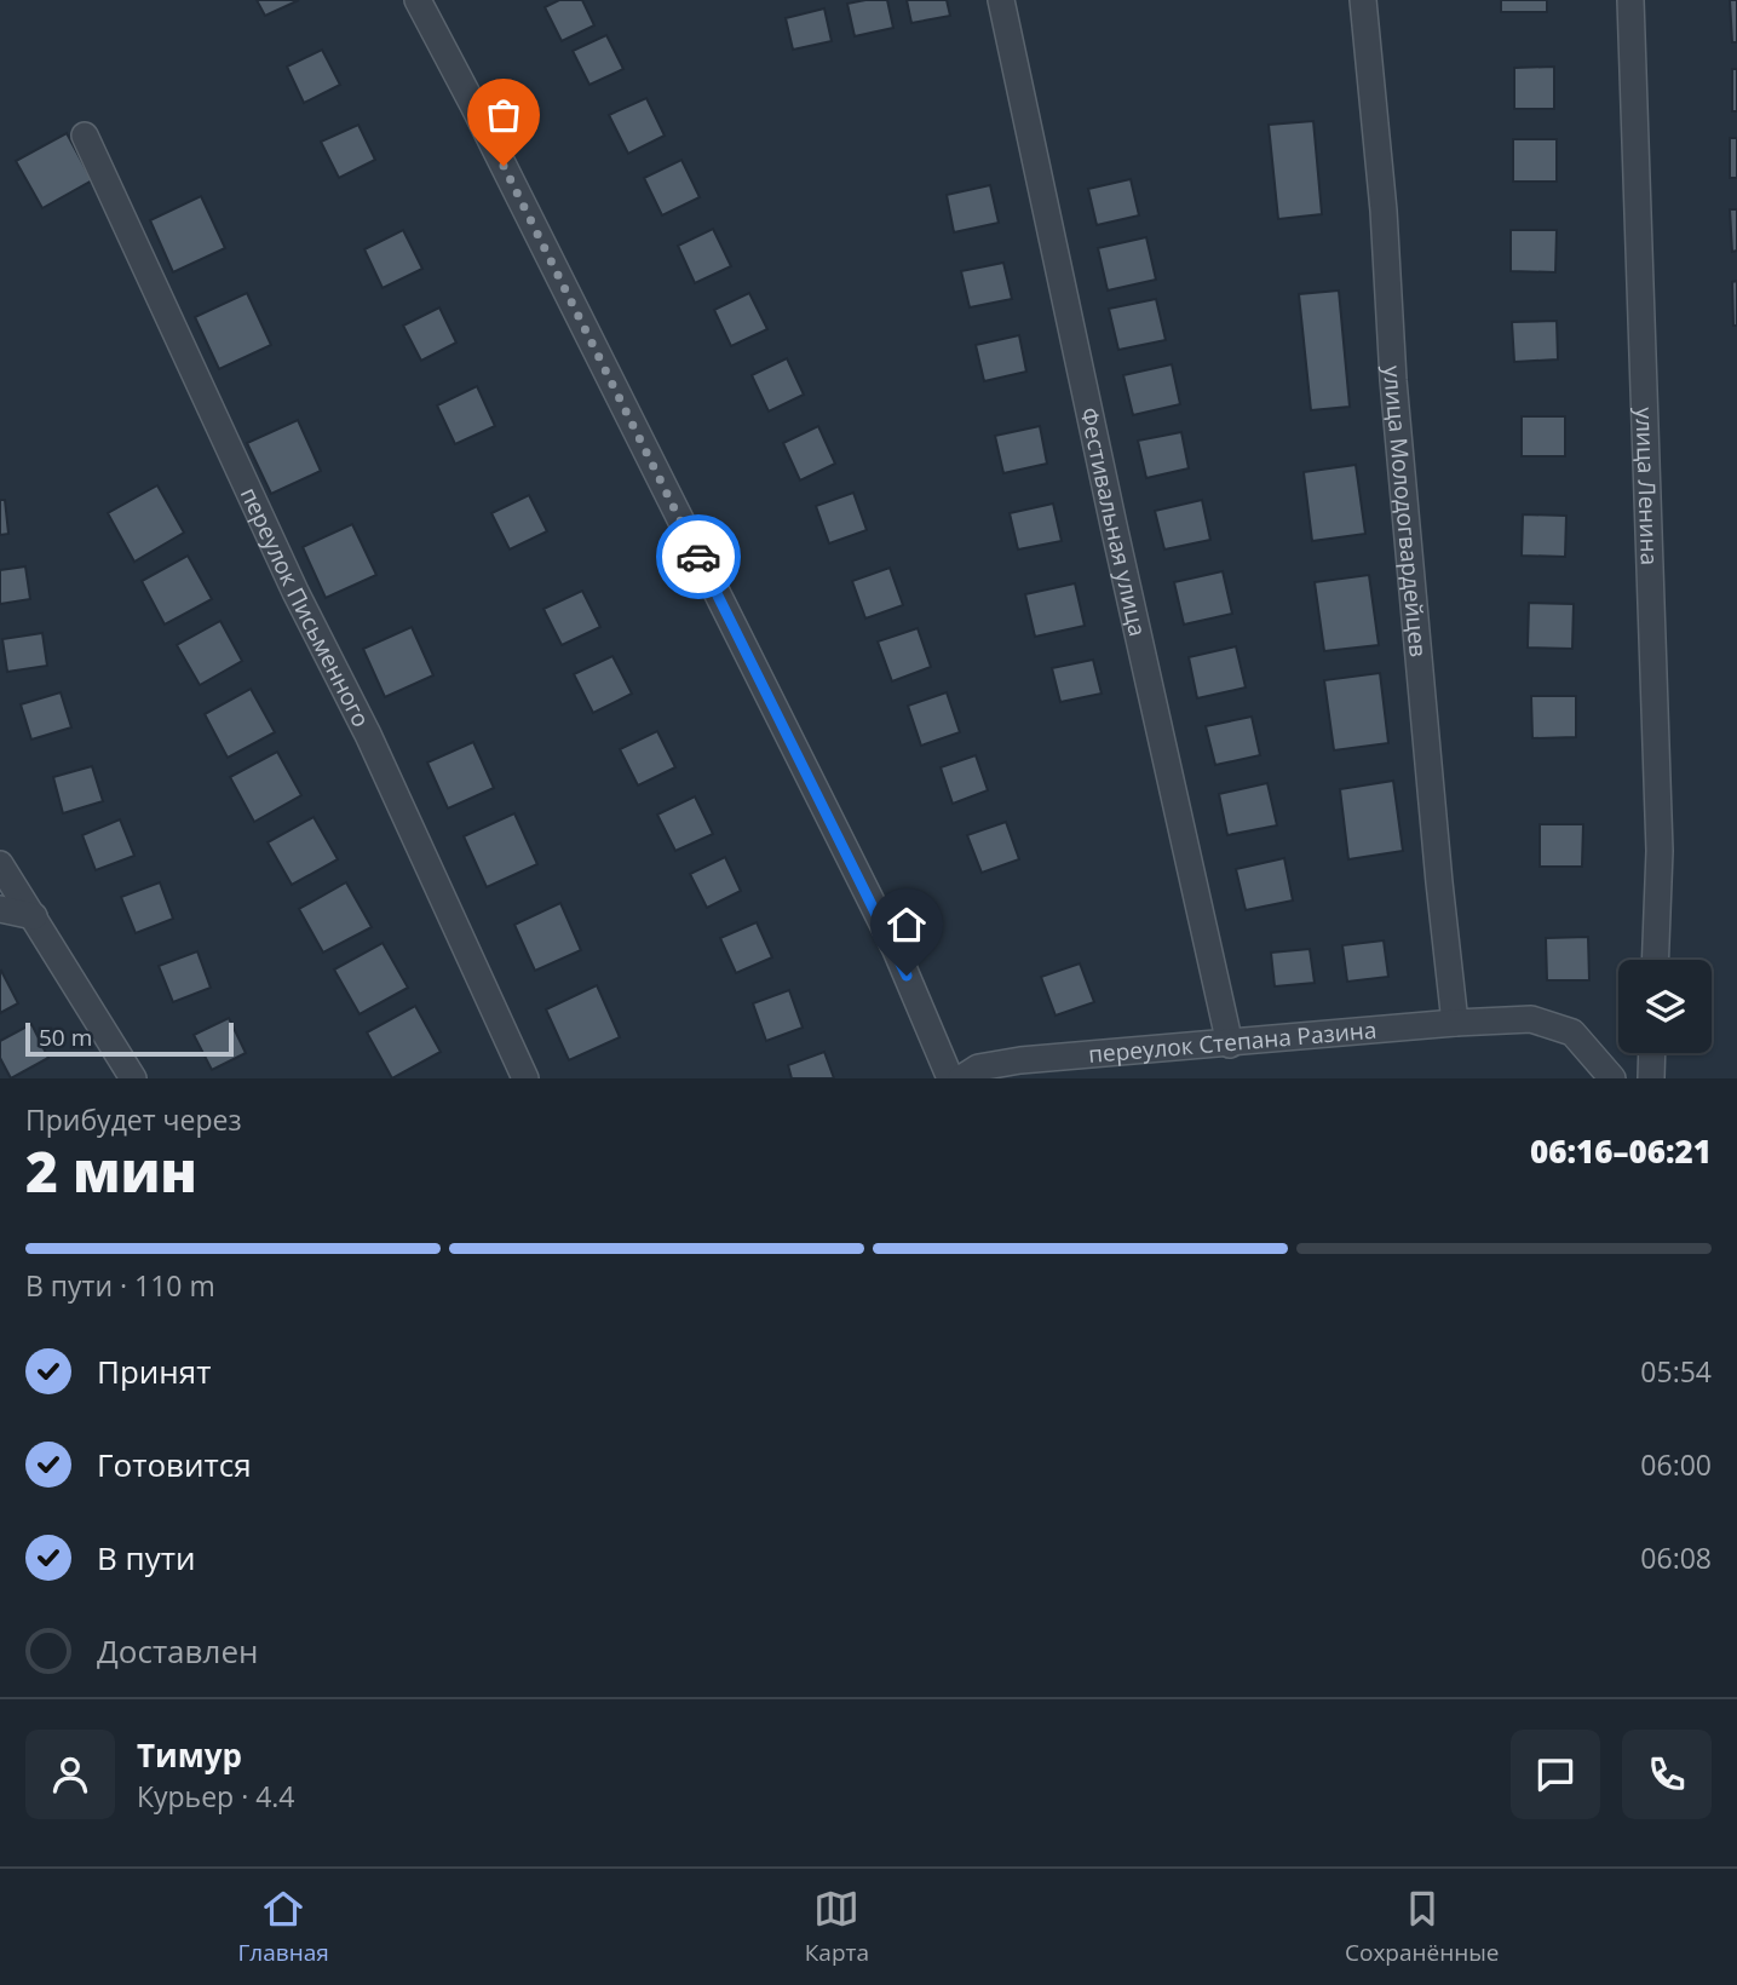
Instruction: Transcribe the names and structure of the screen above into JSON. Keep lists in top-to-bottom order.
{
  "streets": {
    "street": [
      "улица Ленина",
      "улица Молодогвардейцев",
      "Фестивальная улица",
      "переулок Письменного",
      "переулок Степана Разина"
    ]
  },
  "crossings": [
    ["улица Молодогвардейцев", "переулок Степана Разина"],
    ["Фестивальная улица", "переулок Степана Разина"]
  ],
  "scale_bar": "50 m",
  "page": {
    "scale": "50 m",
    "heading": ["2 мин", "Прибудет через", "06:16–06:21"],
    "panel": ["Тимур", "Курьер · 4.4"],
    "bar": "В пути · 110 m",
    "list": [
      ["Принят", "05:54"],
      ["Готовится", "06:00"],
      ["В пути", "06:08"],
      "Доставлен"
    ],
    "tabs": ["Главная", "Карта", "Сохранённые"]
  }
}
